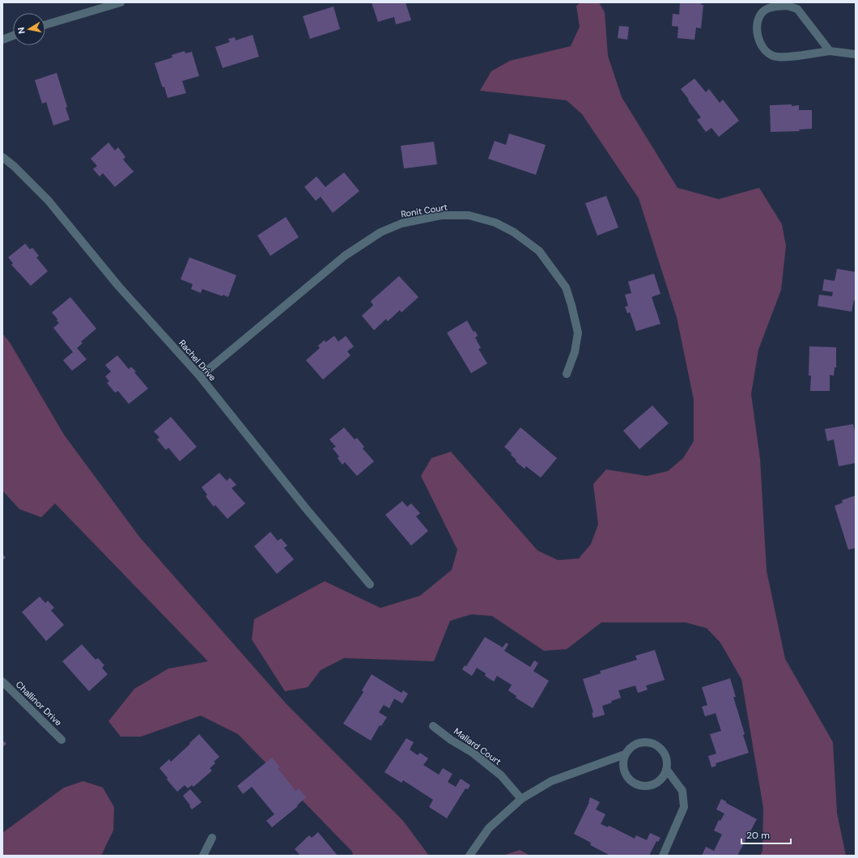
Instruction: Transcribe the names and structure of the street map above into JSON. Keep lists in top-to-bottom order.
{
  "streets": {
    "street": [
      "Ronit Court",
      "Rachel Drive",
      "Challinor Drive",
      "Mallard Court"
    ]
  },
  "crossings": [
    ["Ronit Court", "Rachel Drive"]
  ],
  "scale_bar": "20 m",
  "north": "left"
}
